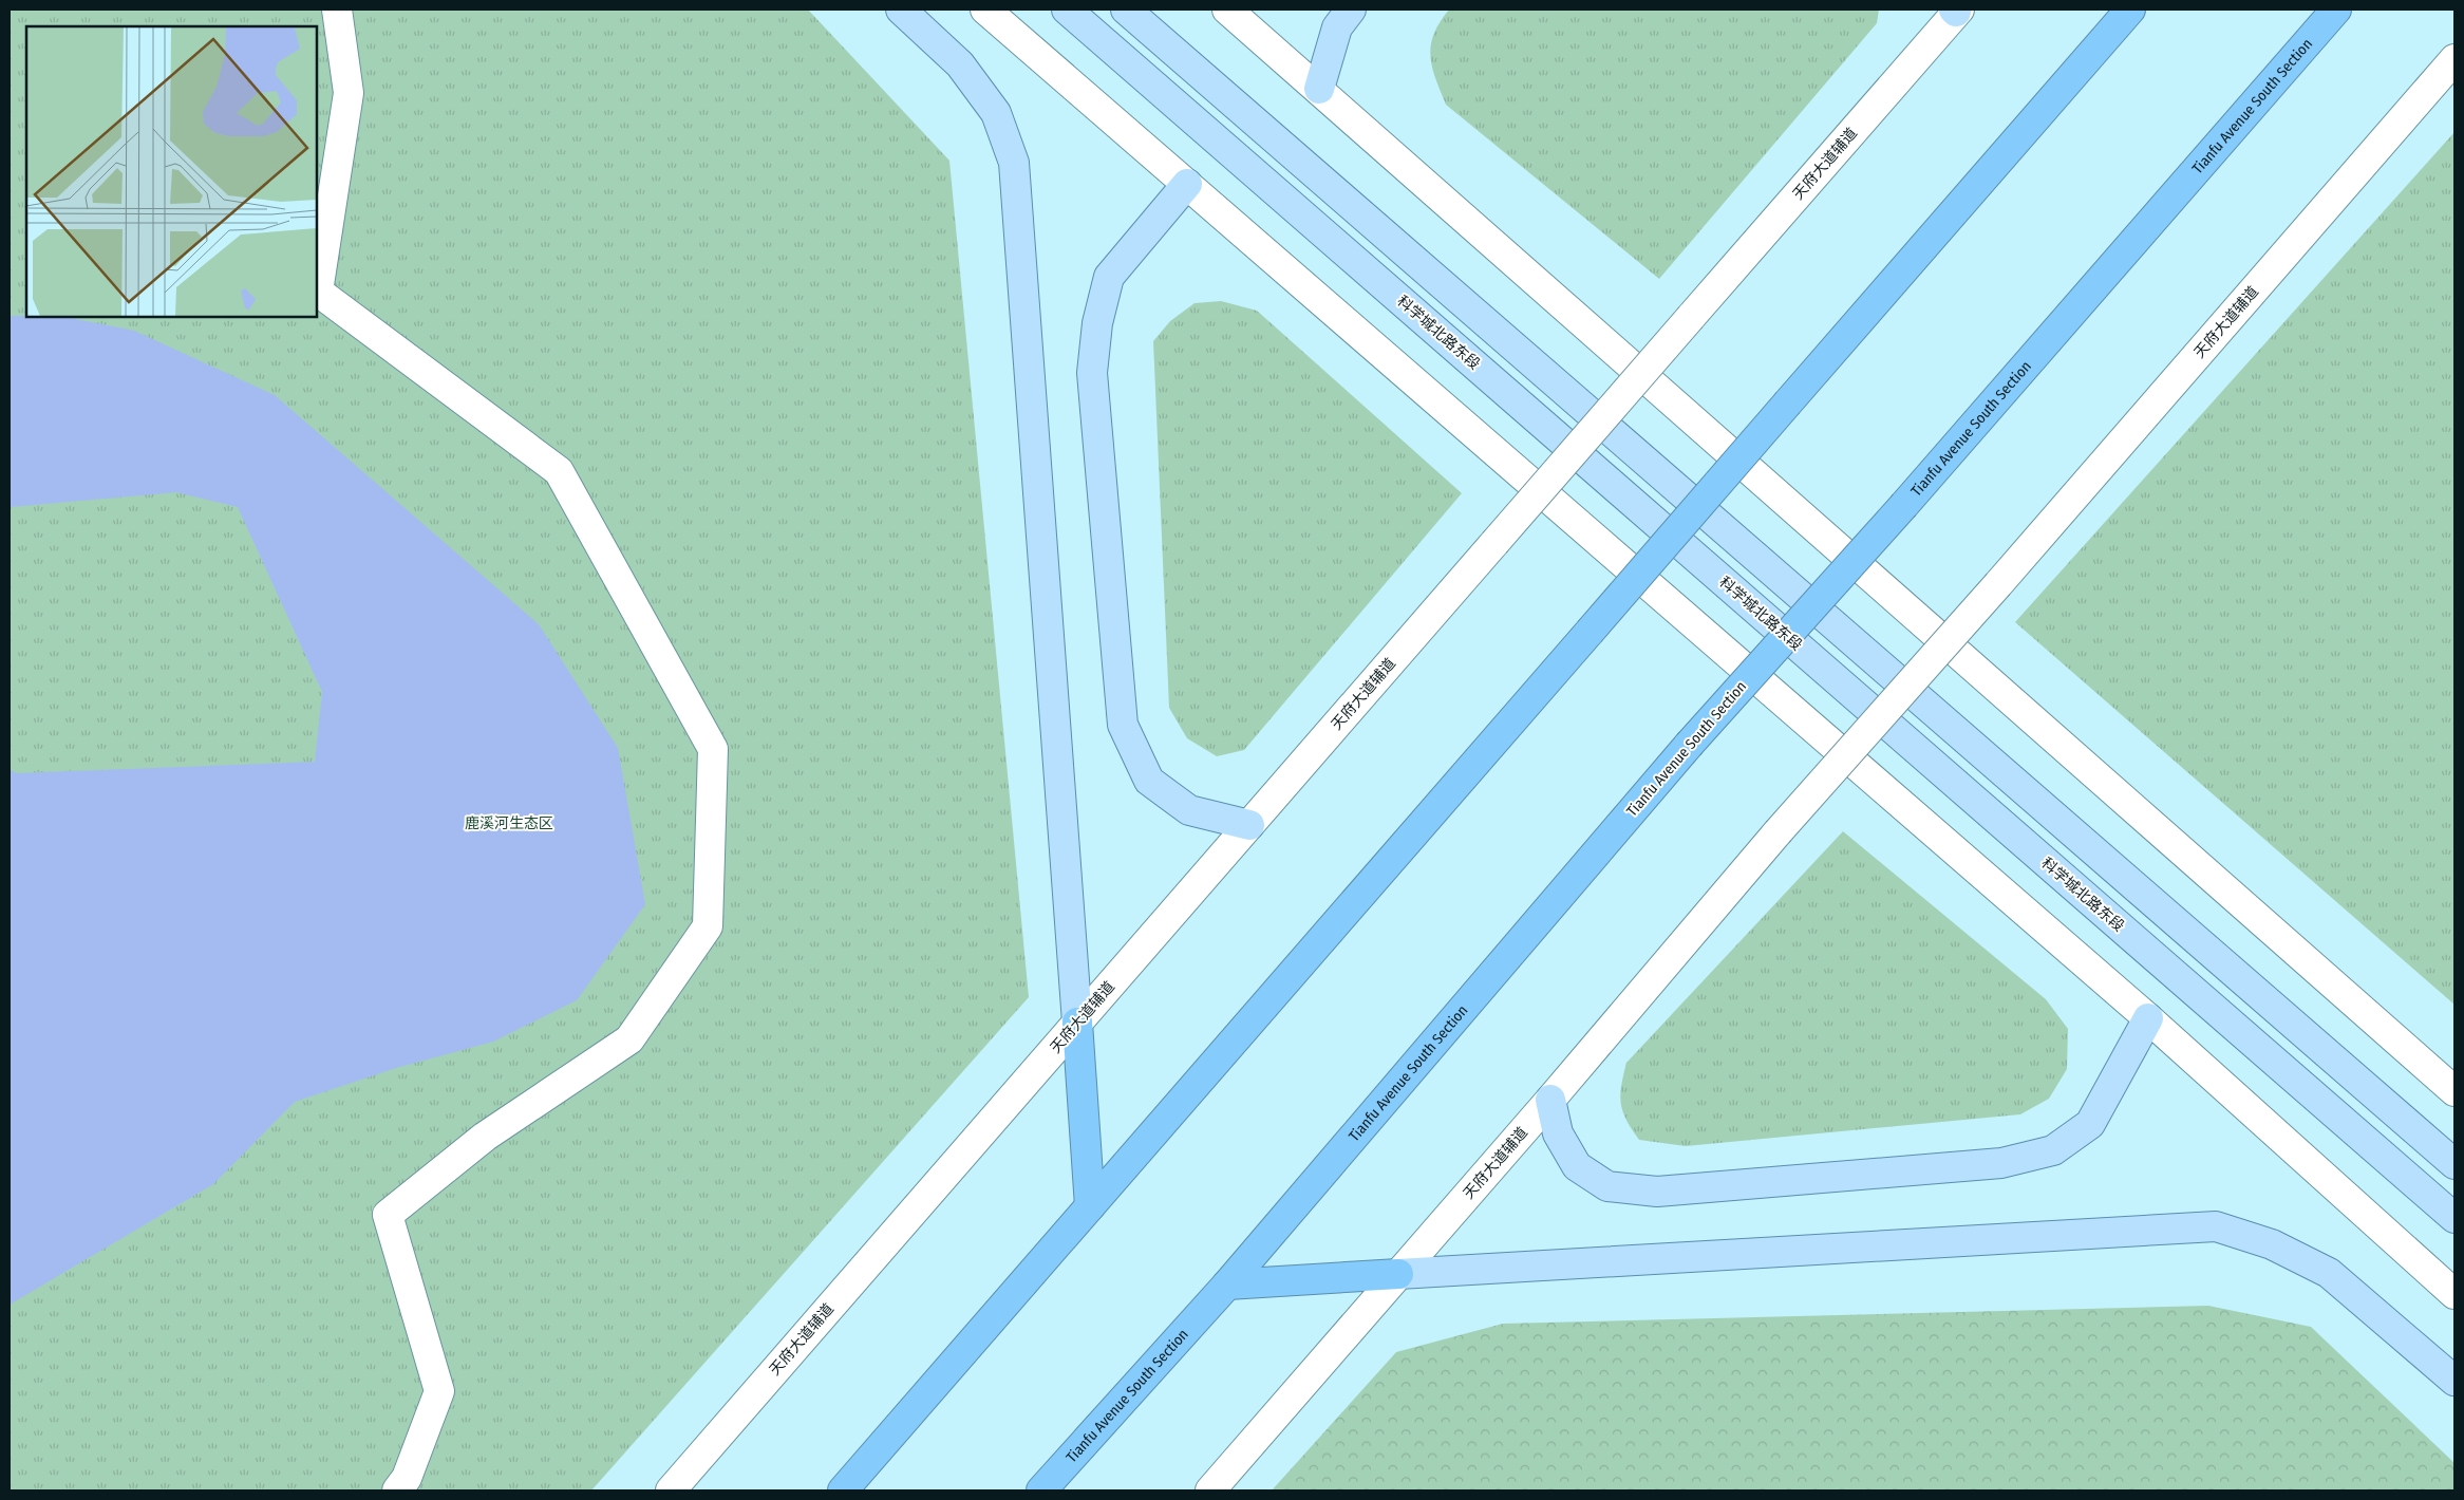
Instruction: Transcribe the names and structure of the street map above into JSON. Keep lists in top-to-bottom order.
{
  "streets": {
    "highway": ["Tianfu Avenue South Section"],
    "main road": ["科学城北路东段"],
    "street": ["天府大道辅道"]
  },
  "parks": ["鹿溪河生态区"]
}
